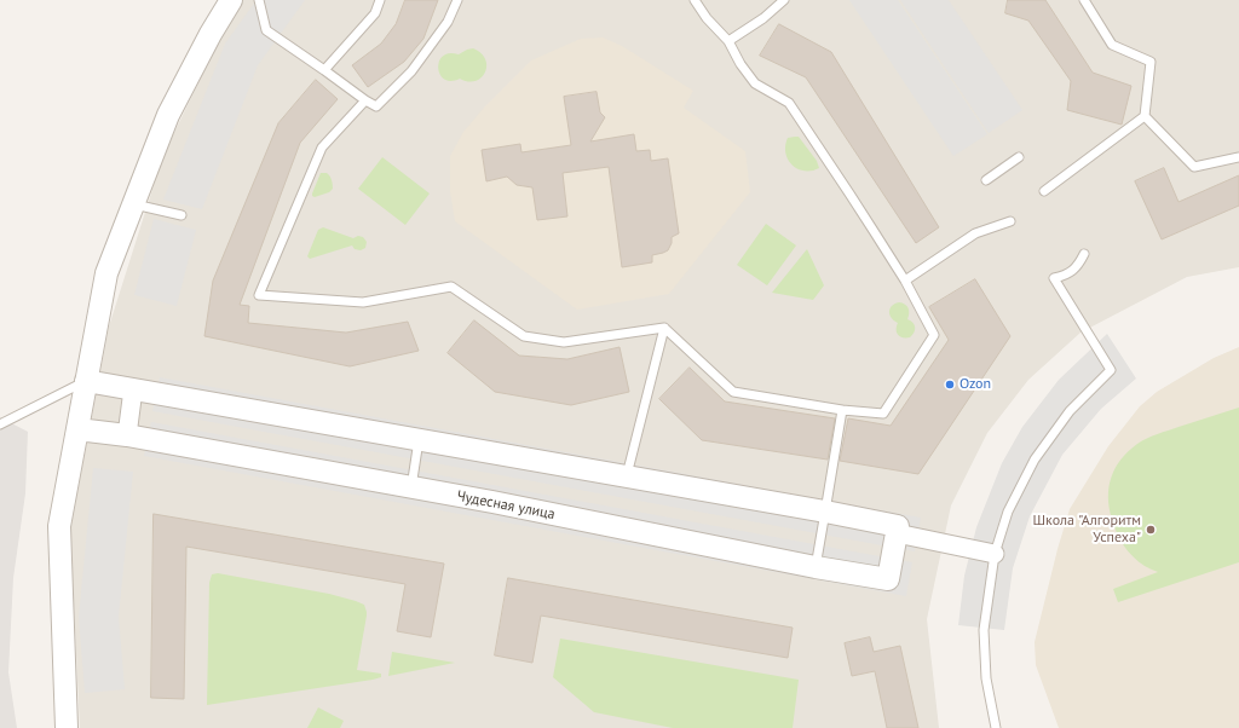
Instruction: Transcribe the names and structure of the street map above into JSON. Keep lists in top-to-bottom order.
{
  "streets": {
    "street": ["Чудесная улица"]
  },
  "places": ["Ozon", "Школа \"Алгоритм Успеха\""]
}
